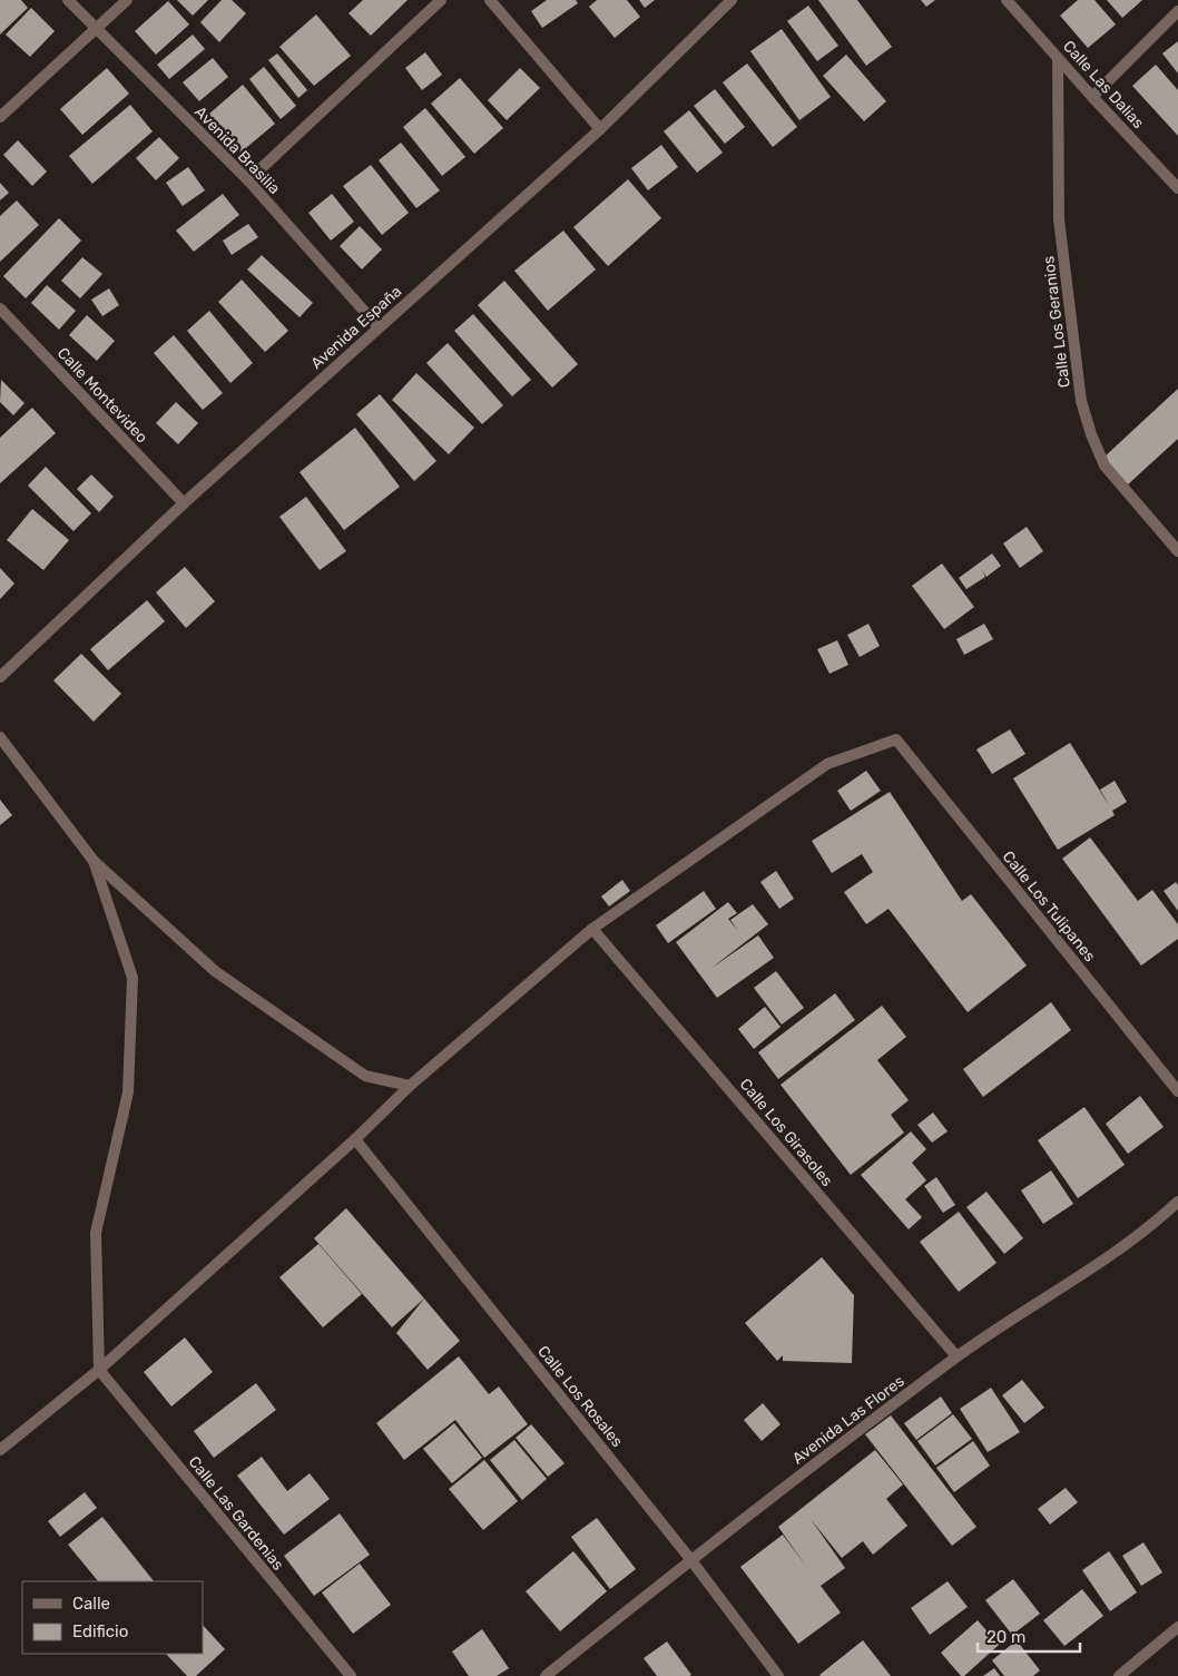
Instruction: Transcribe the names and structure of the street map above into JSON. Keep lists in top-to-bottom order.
{
  "streets": {
    "street": [
      "Calle Las Dalias",
      "Avenida Brasilia",
      "Calle Los Geranios",
      "Avenida España",
      "Calle Montevideo",
      "Calle Los Tulipanes",
      "Calle Los Girasoles",
      "Calle Los Rosales",
      "Avenida Las Flores",
      "Calle Las Gardenias"
    ]
  },
  "crossings": [
    ["Calle Las Dalias", "Calle Los Geranios"],
    ["Avenida Brasilia", "Avenida España"],
    ["Avenida España", "Calle Montevideo"],
    ["Calle Los Tulipanes", "Calle Los Girasoles"],
    ["Calle Los Girasoles", "Avenida Las Flores"],
    ["Calle Los Rosales", "Avenida Las Flores"]
  ],
  "legend": ["Calle", "Edificio"],
  "scale_bar": "20 m"
}
